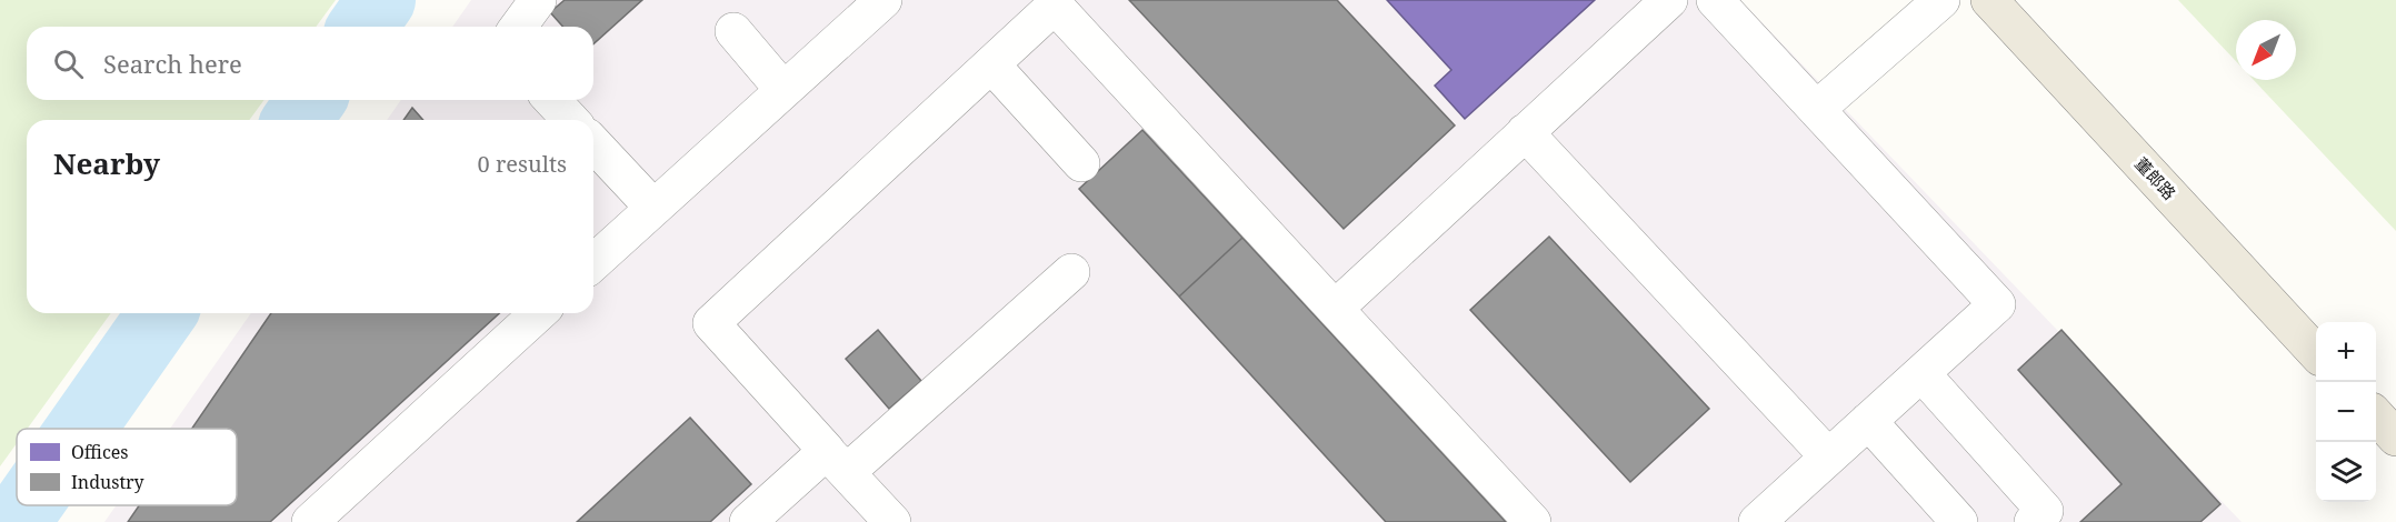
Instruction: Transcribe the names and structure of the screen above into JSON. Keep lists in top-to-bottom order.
{
  "streets": {
    "main road": ["董郎路"]
  },
  "legend": ["Offices", "Industry"],
  "north": "bottom left",
  "page": {
    "search": "Search here",
    "heading": ["Nearby", "0 results"],
    "map_buttons": ["+", "−"]
  }
}
